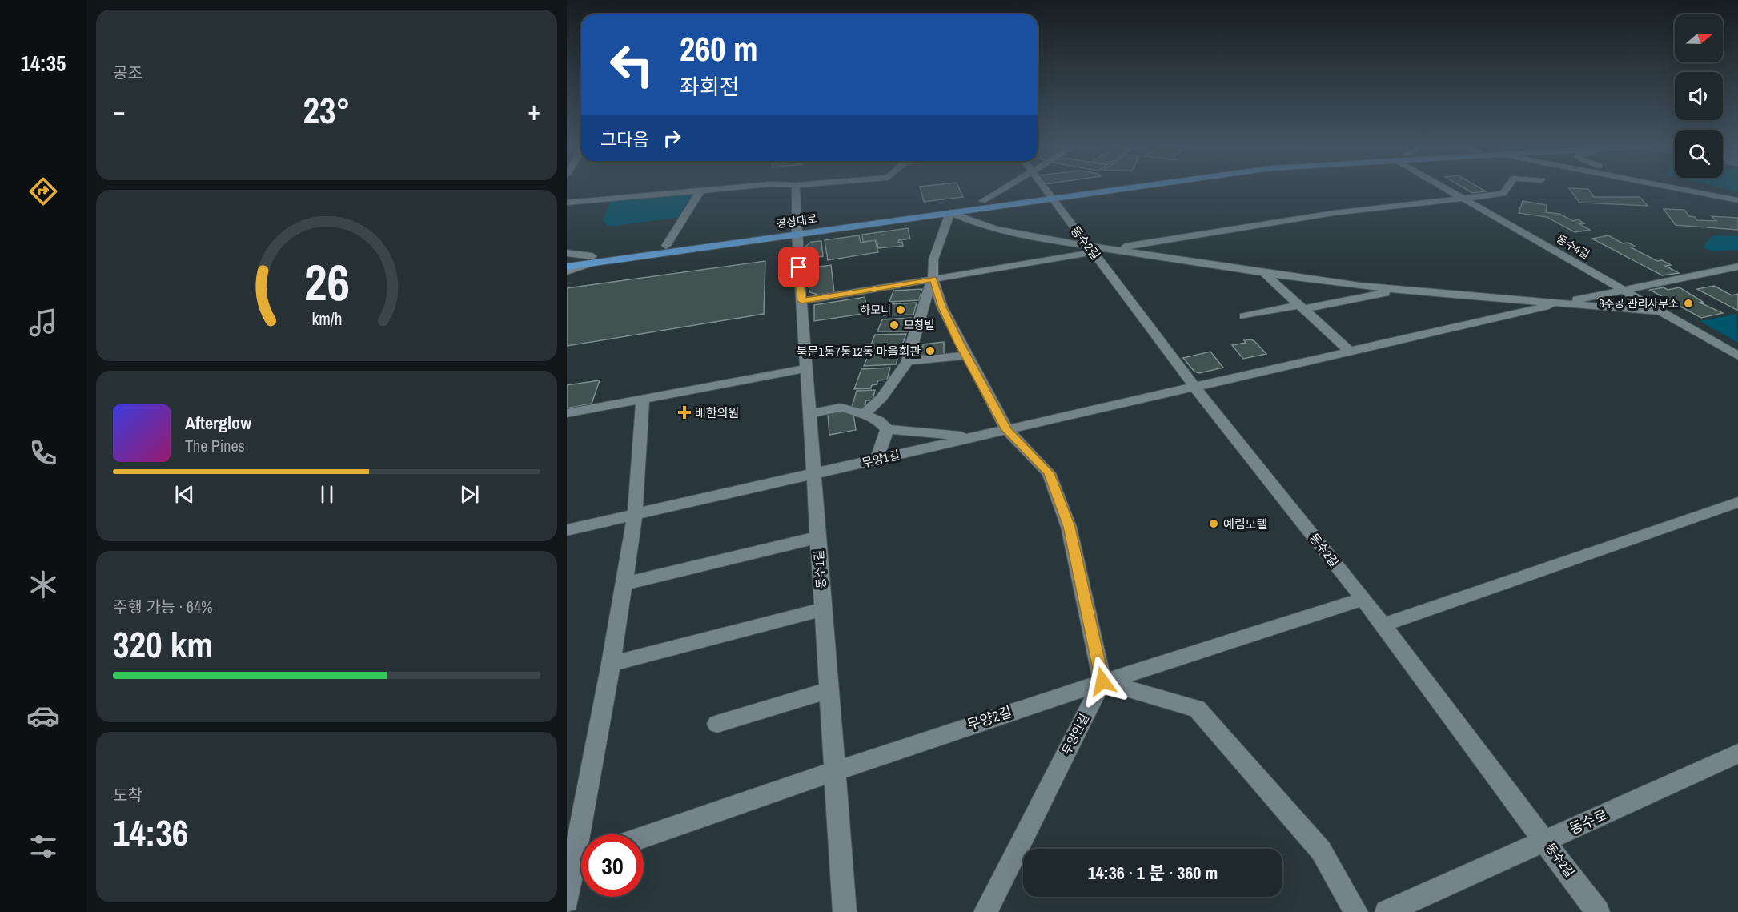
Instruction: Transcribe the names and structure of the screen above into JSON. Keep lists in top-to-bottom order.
{
  "streets": {
    "main road": ["경상대로"],
    "street": [
      "동수2길",
      "동수4길",
      "무양1길",
      "동수1길",
      "무양2길",
      "무양안길",
      "동수로"
    ]
  },
  "crossings": [
    ["경상대로", "동수2길"],
    ["경상대로", "동수1길"],
    ["동수2길", "무양1길"],
    ["동수2길", "무양2길"],
    ["동수2길", "동수로"],
    ["동수4길", "무양1길"],
    ["무양1길", "동수1길"],
    ["동수1길", "무양2길"],
    ["무양2길", "무양안길"]
  ],
  "places": {
    "other": [
      "8주공 관리사무소",
      "하모니",
      "모창빌",
      "북문1통7통12통 마을회관",
      "예림모텔"
    ],
    "health": ["배한의원"]
  },
  "north": "right",
  "page": {
    "tabs": "14:35",
    "tile": [
      "공조",
      ["주행 가능 · 64%", "320 km"],
      ["도착", "14:36"]
    ],
    "turn": ["260 m", "좌회전"],
    "heat": ["−", "23°", "+"],
    "then": "그다음",
    "song": ["Afterglow", "The Pines"],
    "limit": "30",
    "trip": "14:36 · 1 분 · 360 m",
    "gauge": ["26", "km/h"]
  }
}
